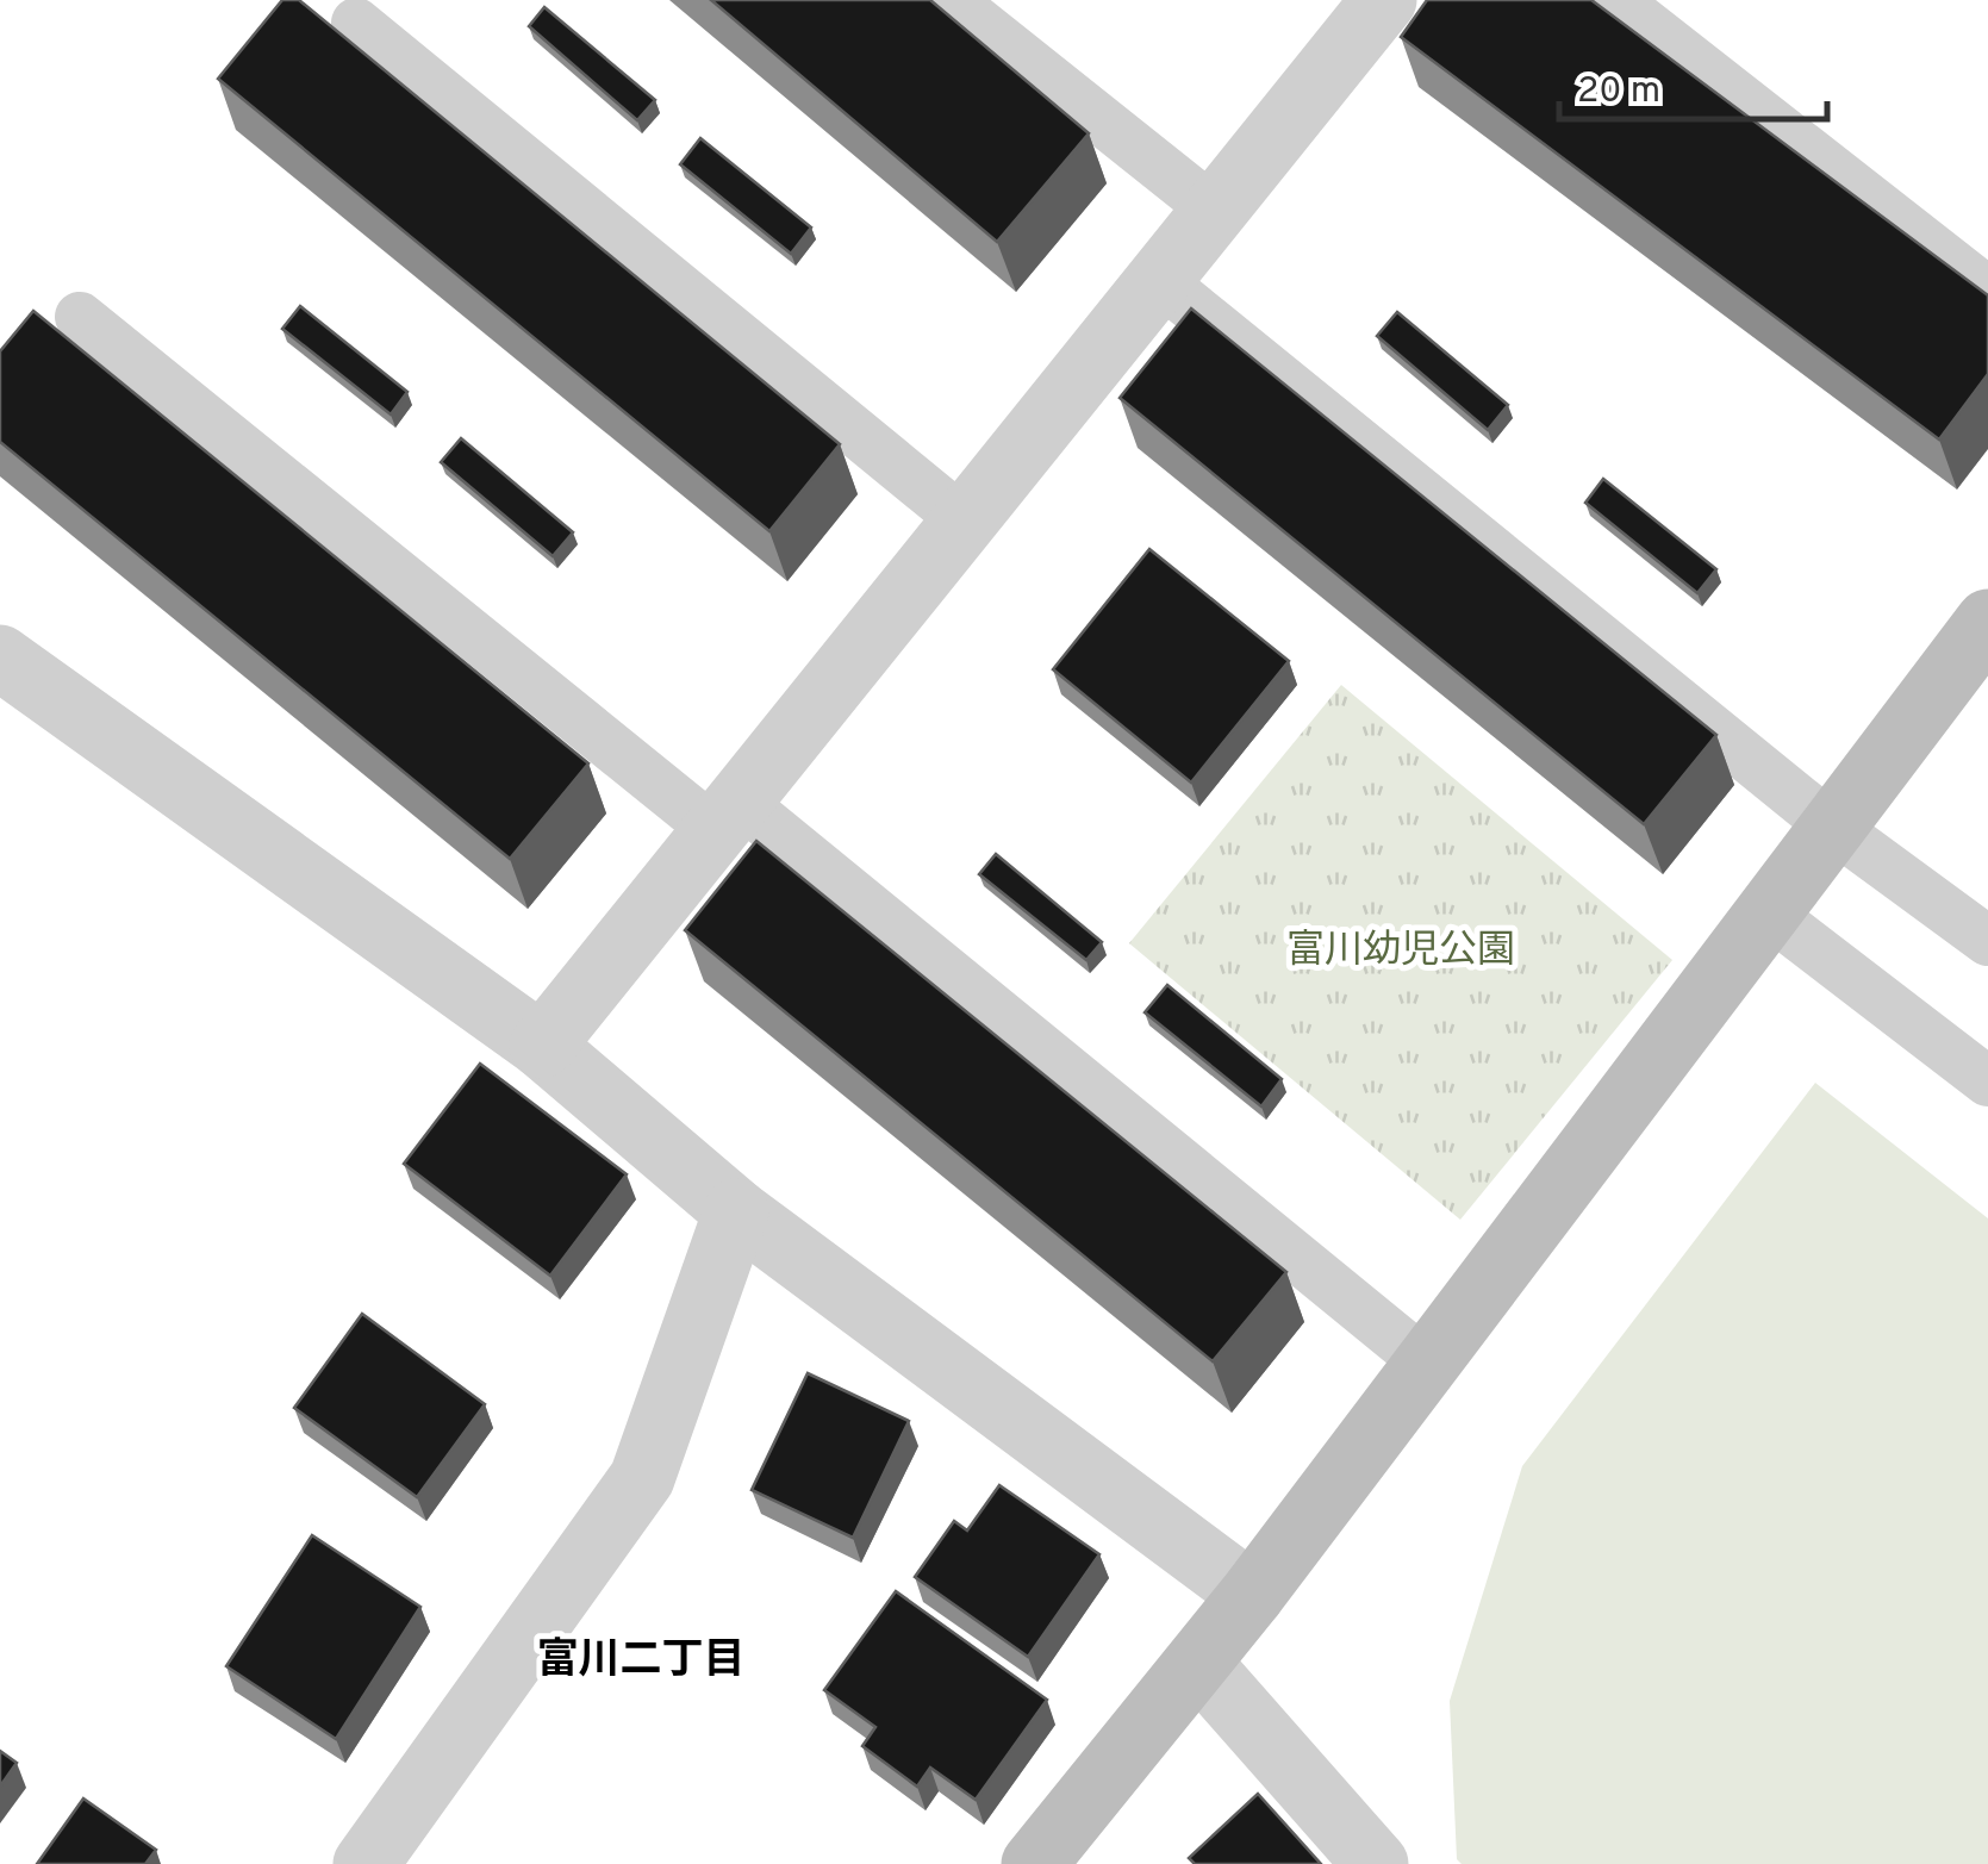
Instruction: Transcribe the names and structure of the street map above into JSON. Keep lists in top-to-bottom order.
{
  "districts": ["富川二丁目"],
  "parks": ["富川幼児公園"],
  "scale_bar": "20 m"
}
